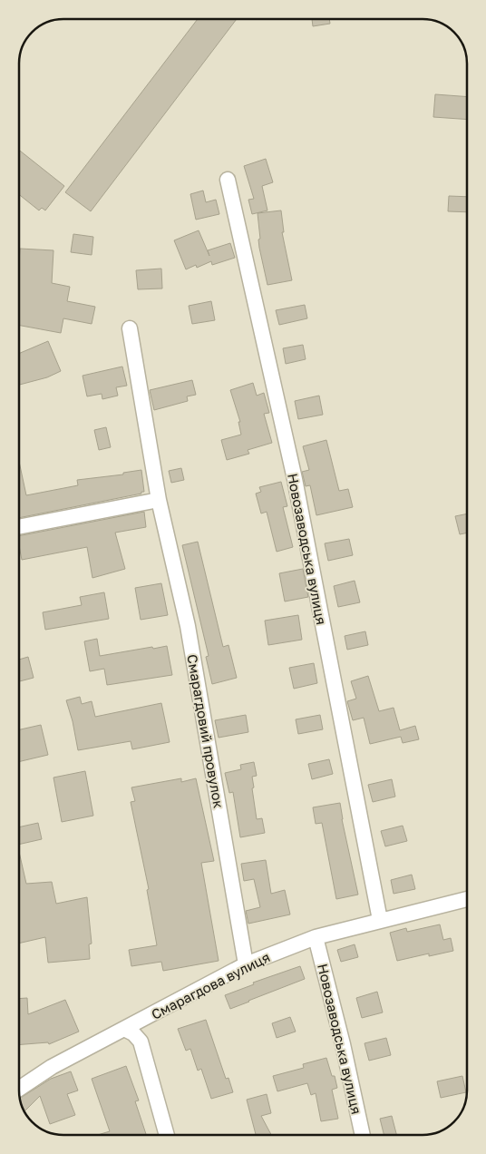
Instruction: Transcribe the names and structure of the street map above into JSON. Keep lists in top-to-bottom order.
{
  "streets": {
    "street": ["Новозаводська вулиця", "Смарагдовий провулок", "Смарагдова вулиця"]
  },
  "crossings": [
    ["Новозаводська вулиця", "Смарагдова вулиця"],
    ["Смарагдовий провулок", "Смарагдова вулиця"]
  ]
}
